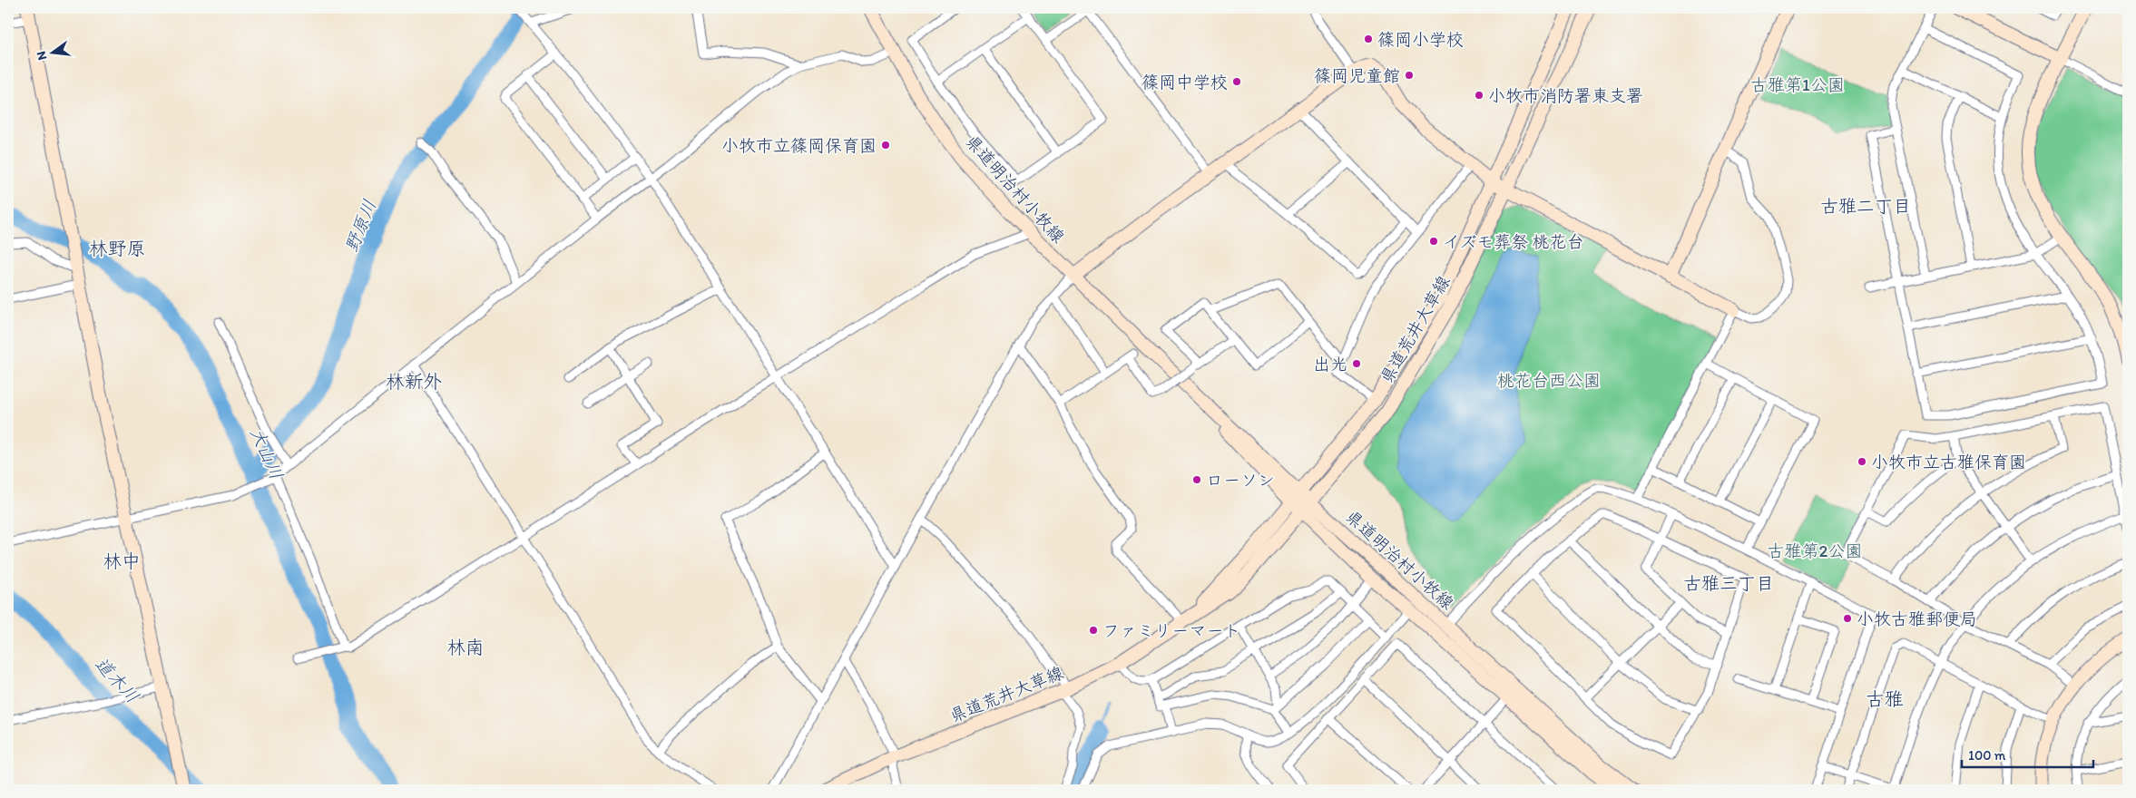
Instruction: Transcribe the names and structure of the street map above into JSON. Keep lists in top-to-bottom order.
{
  "streets": {
    "main road": ["県道明治村小牧線", "県道荒井大草線"]
  },
  "crossings": [
    ["県道明治村小牧線", "県道荒井大草線"]
  ],
  "districts": [
    "古雅二丁目",
    "林野原",
    "林新外",
    "林中",
    "古雅三丁目",
    "林南",
    "古雅"
  ],
  "water": ["野原川", "大山川", "道木川"],
  "parks": ["古雅第1公園", "桃花台西公園", "古雅第2公園"],
  "places": [
    "篠岡小学校",
    "篠岡児童館",
    "篠岡中学校",
    "小牧市消防署東支署",
    "小牧市立篠岡保育園",
    "イズモ葬祭 桃花台",
    "出光",
    "小牧市立古雅保育園",
    "ローソン",
    "小牧古雅郵便局",
    "ファミリーマート"
  ],
  "scale_bar": "100 m",
  "north": "left"
}
